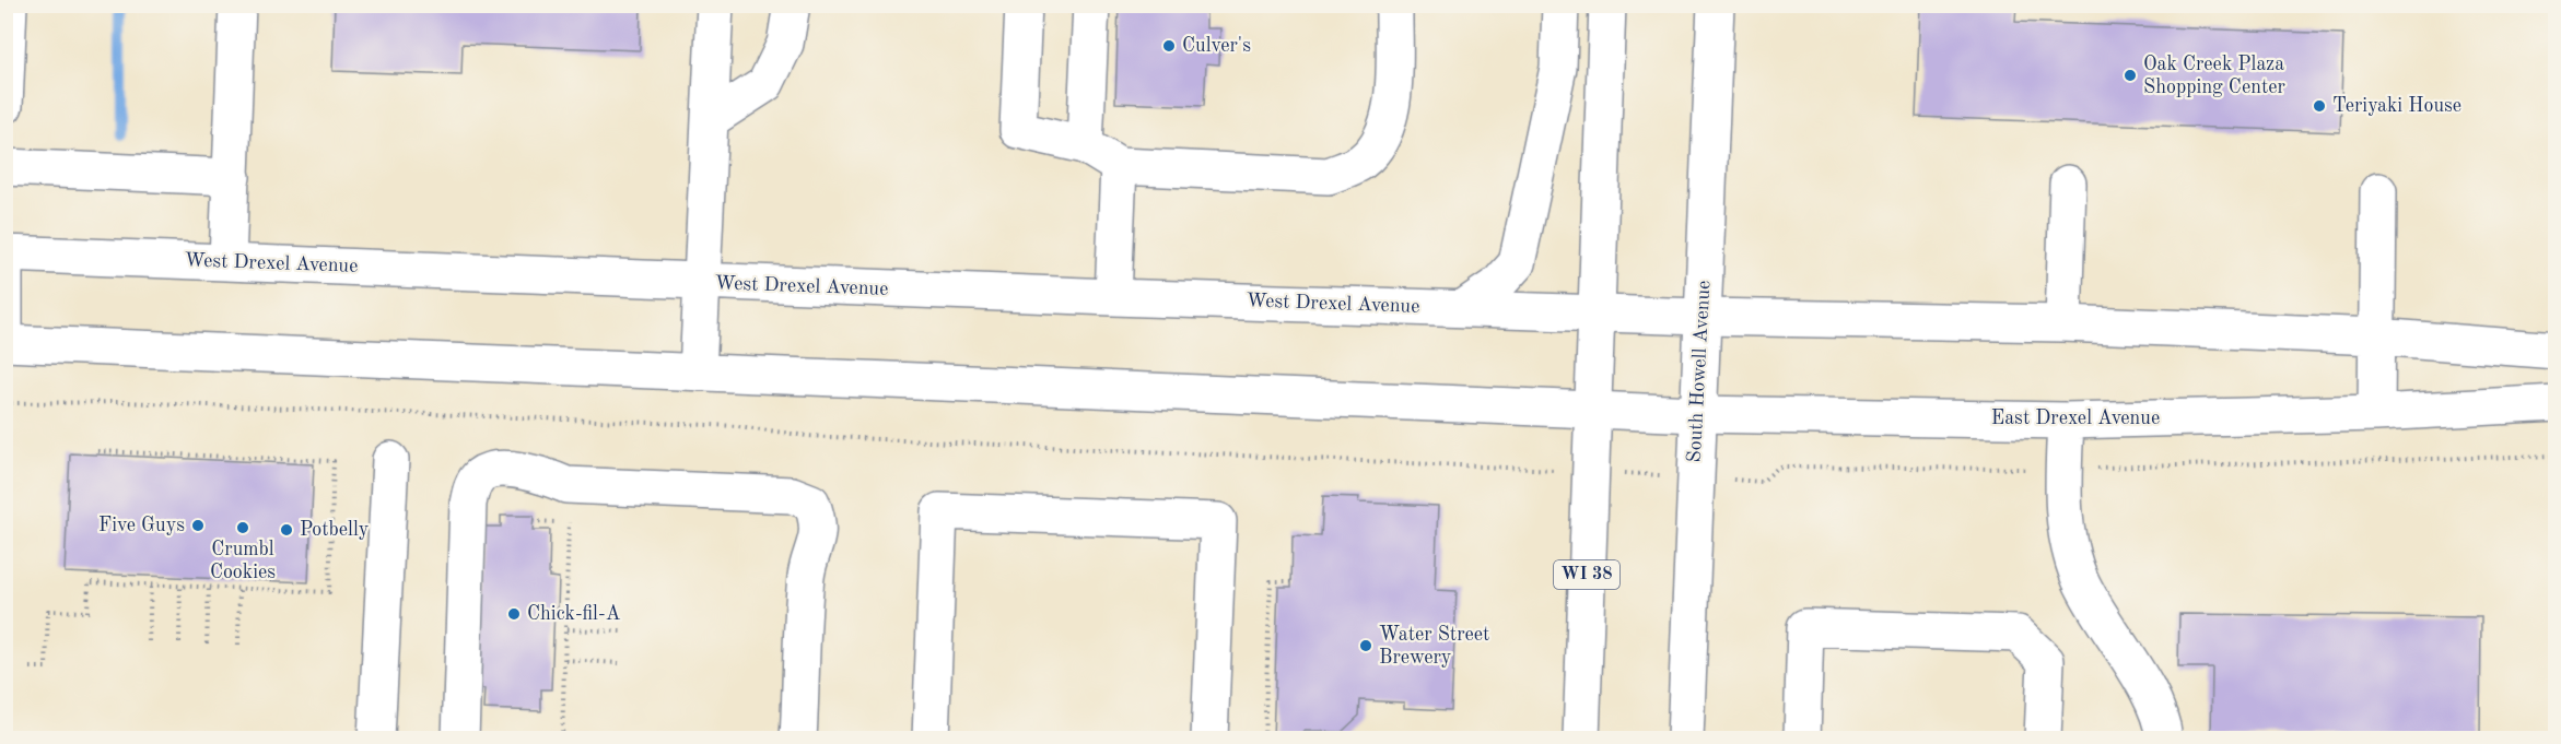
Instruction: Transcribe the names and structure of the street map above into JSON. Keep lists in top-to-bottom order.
{
  "streets": {
    "street": [
      "West Drexel Avenue",
      "South Howell Avenue",
      "East Drexel Avenue",
      "WI 38"
    ]
  },
  "crossings": [
    ["West Drexel Avenue", "WI 38"],
    ["South Howell Avenue", "East Drexel Avenue"],
    ["East Drexel Avenue", "WI 38"]
  ],
  "places": [
    "Culver's",
    "Oak Creek Plaza Shopping Center",
    "Teriyaki House",
    "Five Guys",
    "Crumbl Cookies",
    "Potbelly",
    "Chick-fil-A",
    "Water Street Brewery"
  ]
}
